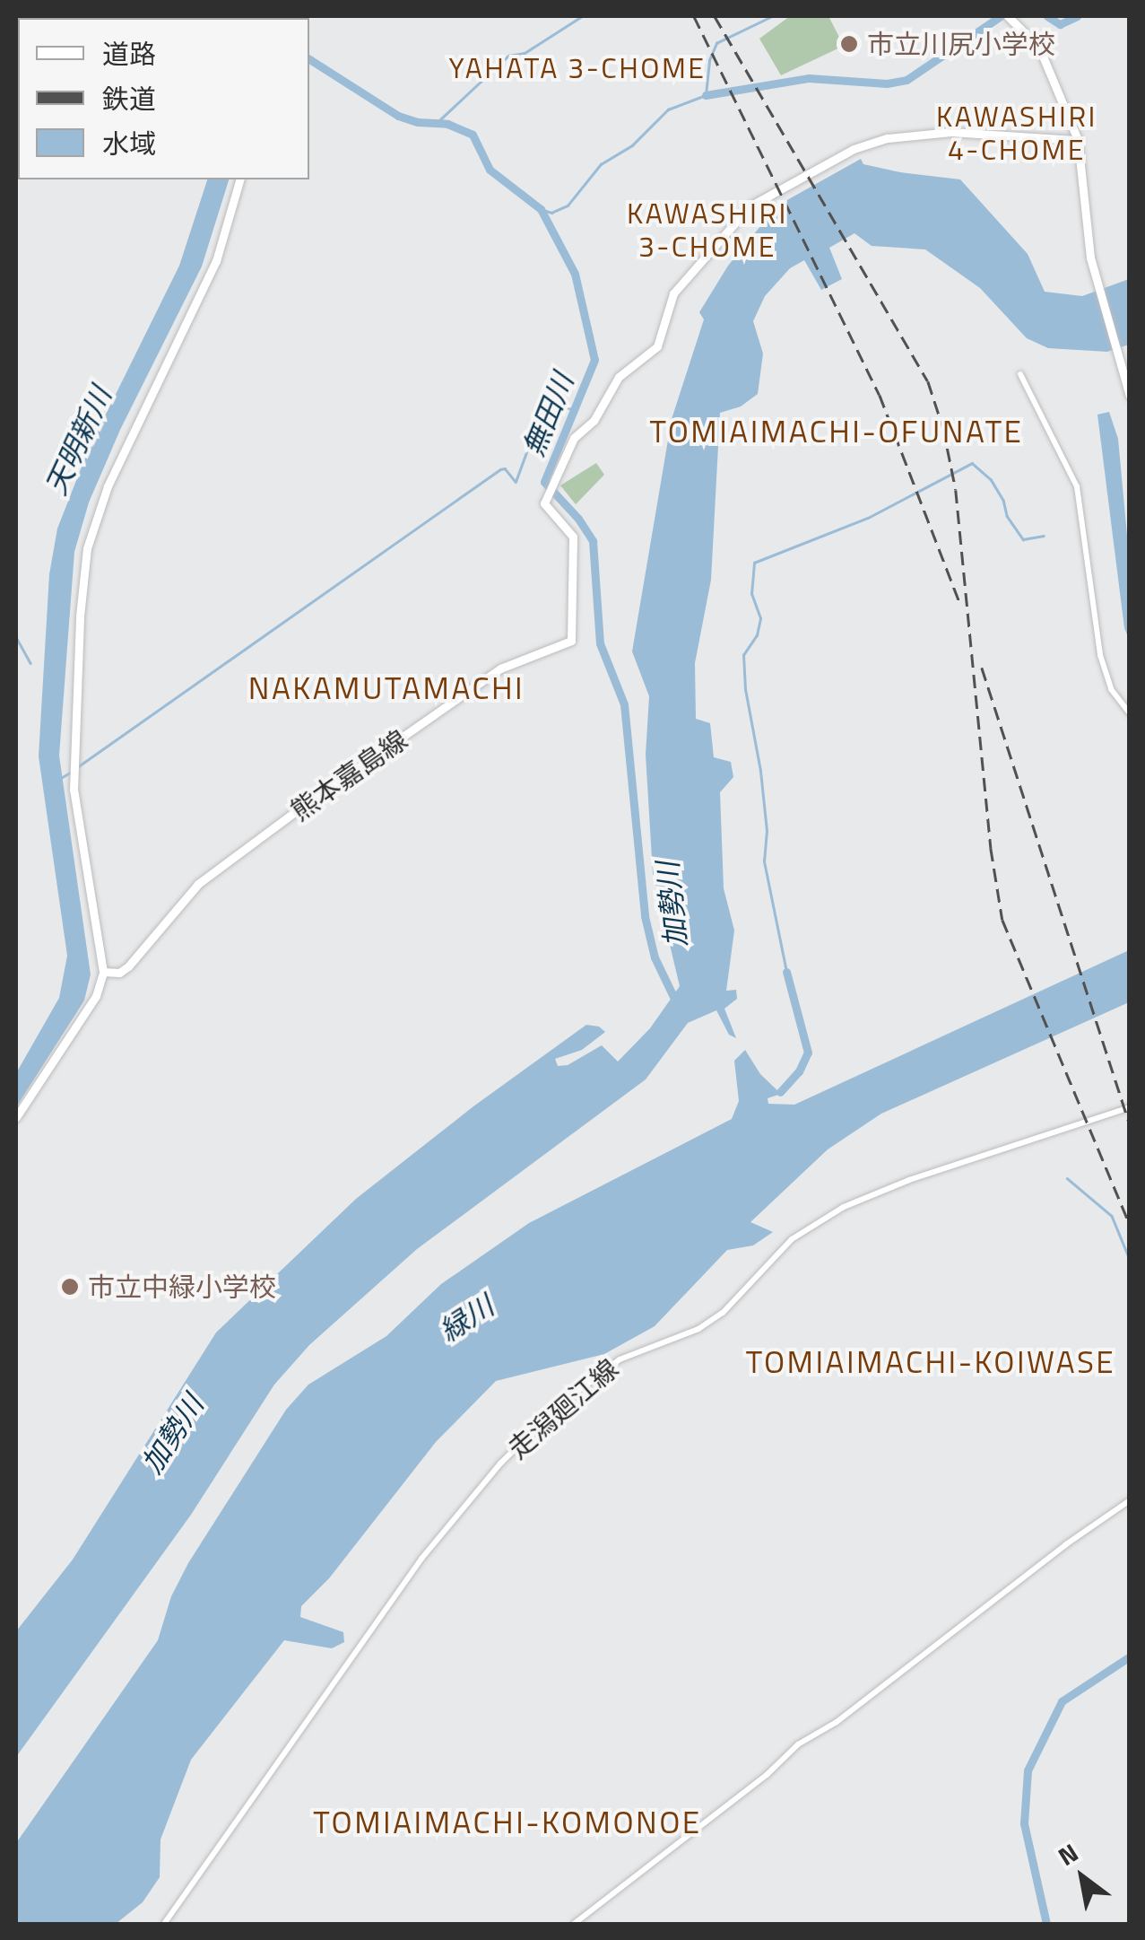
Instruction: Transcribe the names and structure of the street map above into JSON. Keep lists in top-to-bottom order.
{
  "streets": {
    "main road": ["熊本嘉島線", "走潟廻江線"]
  },
  "districts": [
    "YAHATA 3-CHOME",
    "KAWASHIRI 4-CHOME",
    "KAWASHIRI 3-CHOME",
    "TOMIAIMACHI-OFUNATE",
    "NAKAMUTAMACHI",
    "TOMIAIMACHI-KOIWASE",
    "TOMIAIMACHI-KOMONOE"
  ],
  "water": [
    "無田川",
    "天明新川",
    "加勢川",
    "緑川"
  ],
  "places": ["市立川尻小学校", "市立中緑小学校"],
  "legend": ["道路", "鉄道", "水域"],
  "north": "top left"
}
